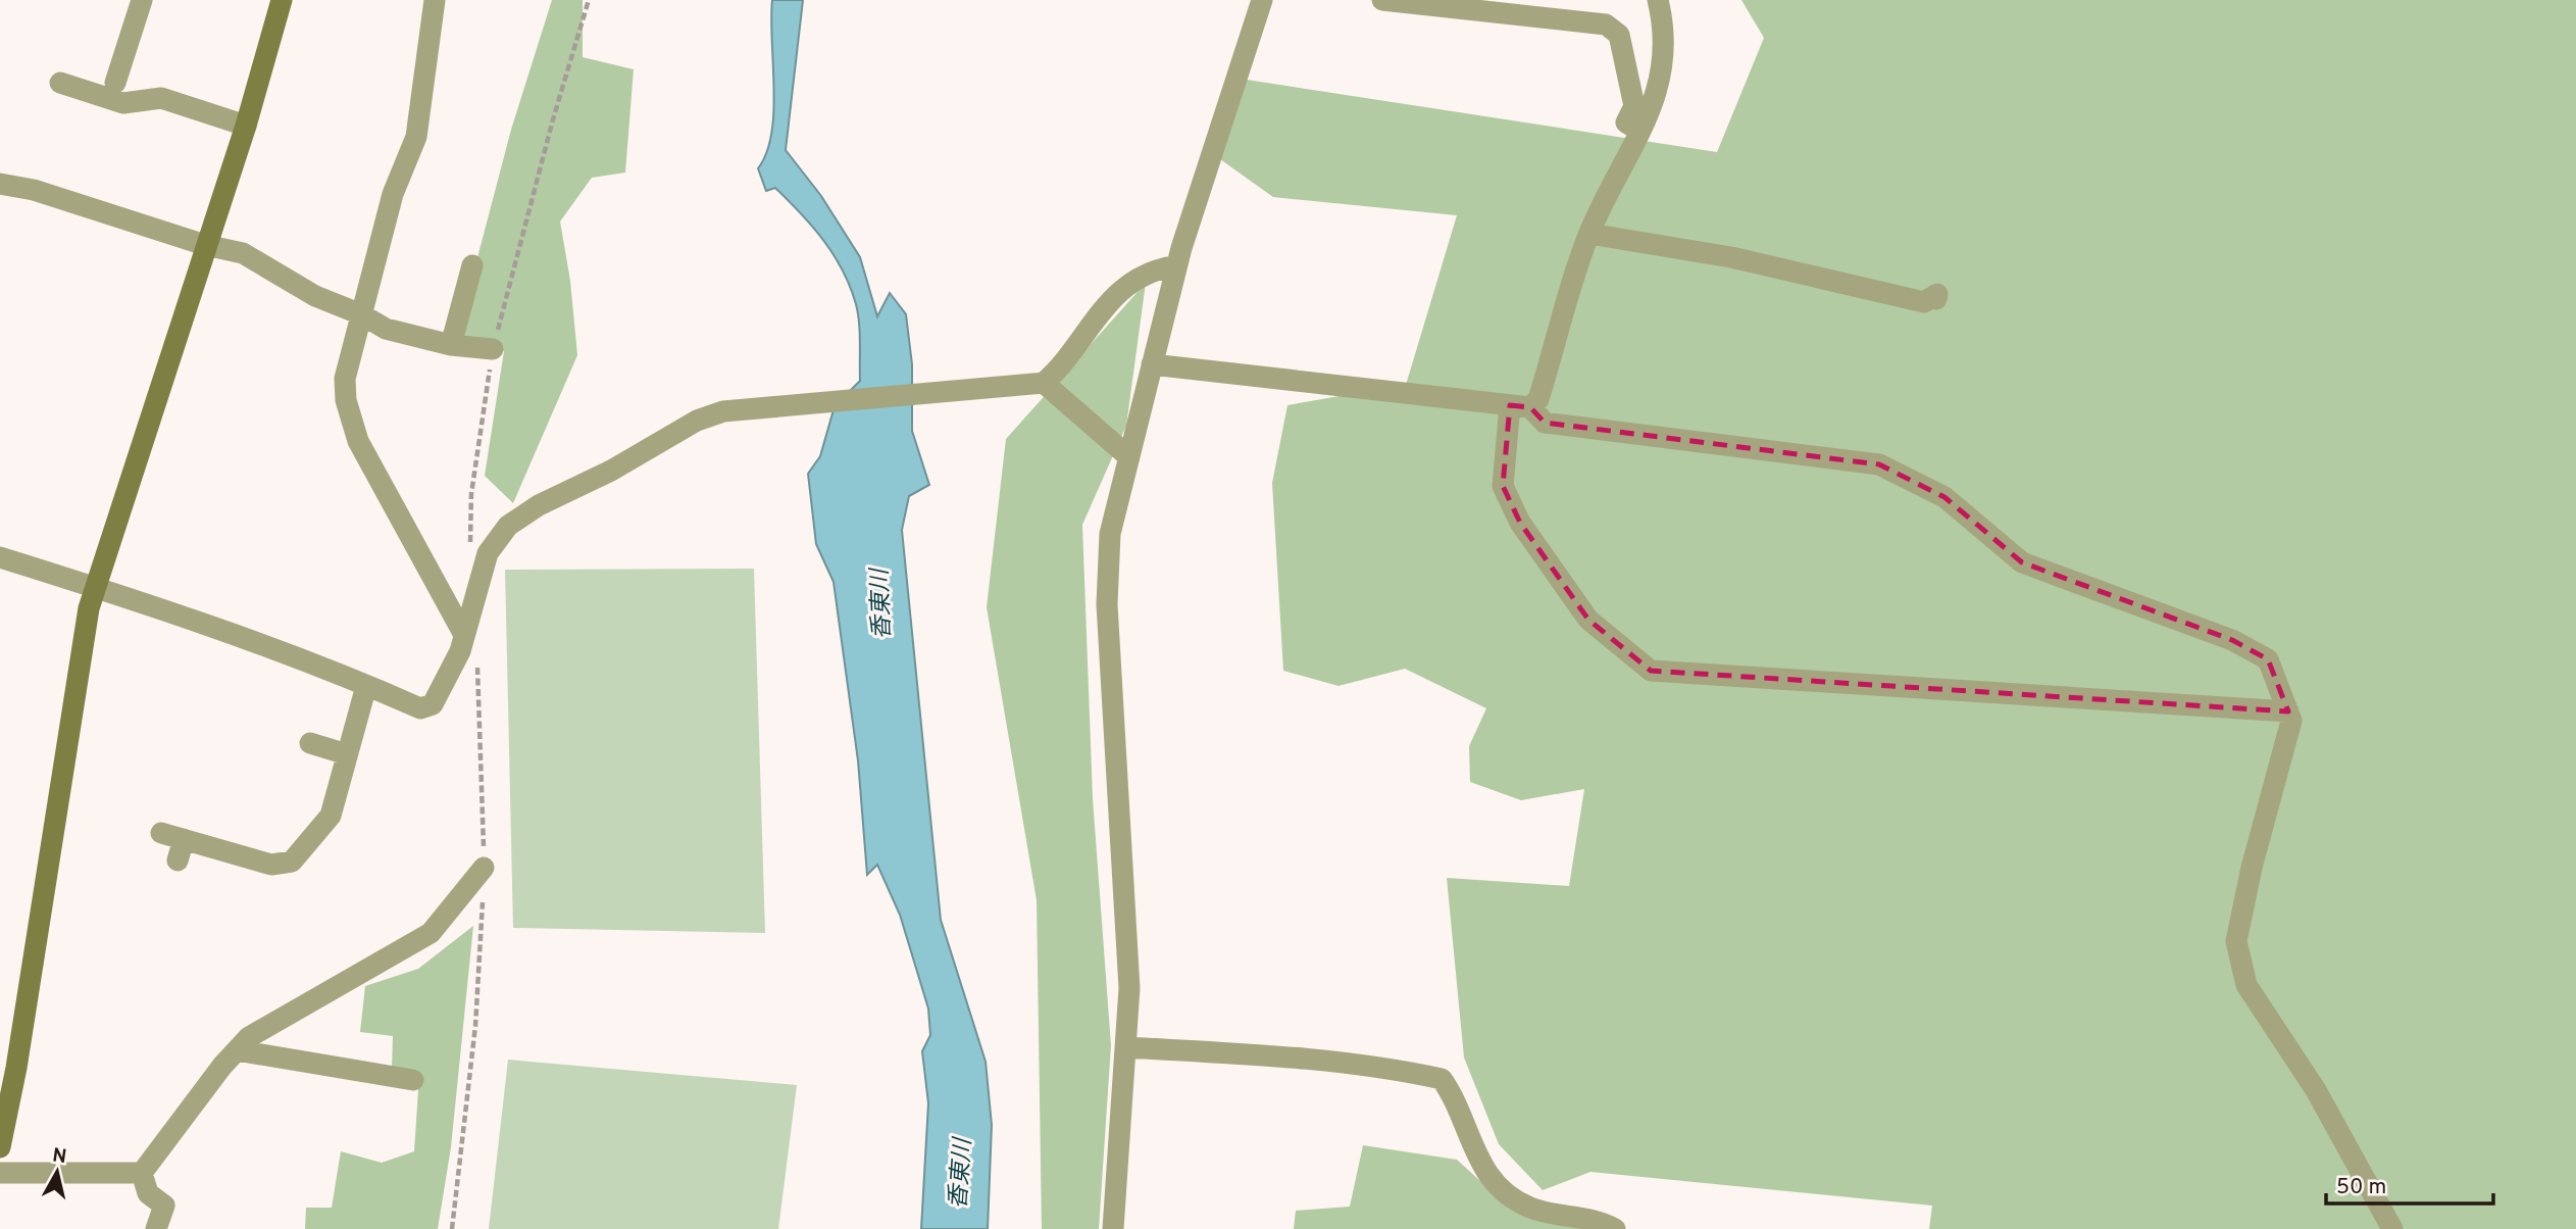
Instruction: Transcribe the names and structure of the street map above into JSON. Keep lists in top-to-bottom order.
{
  "water": ["香東川"],
  "scale_bar": "50 m",
  "north": "top"
}
